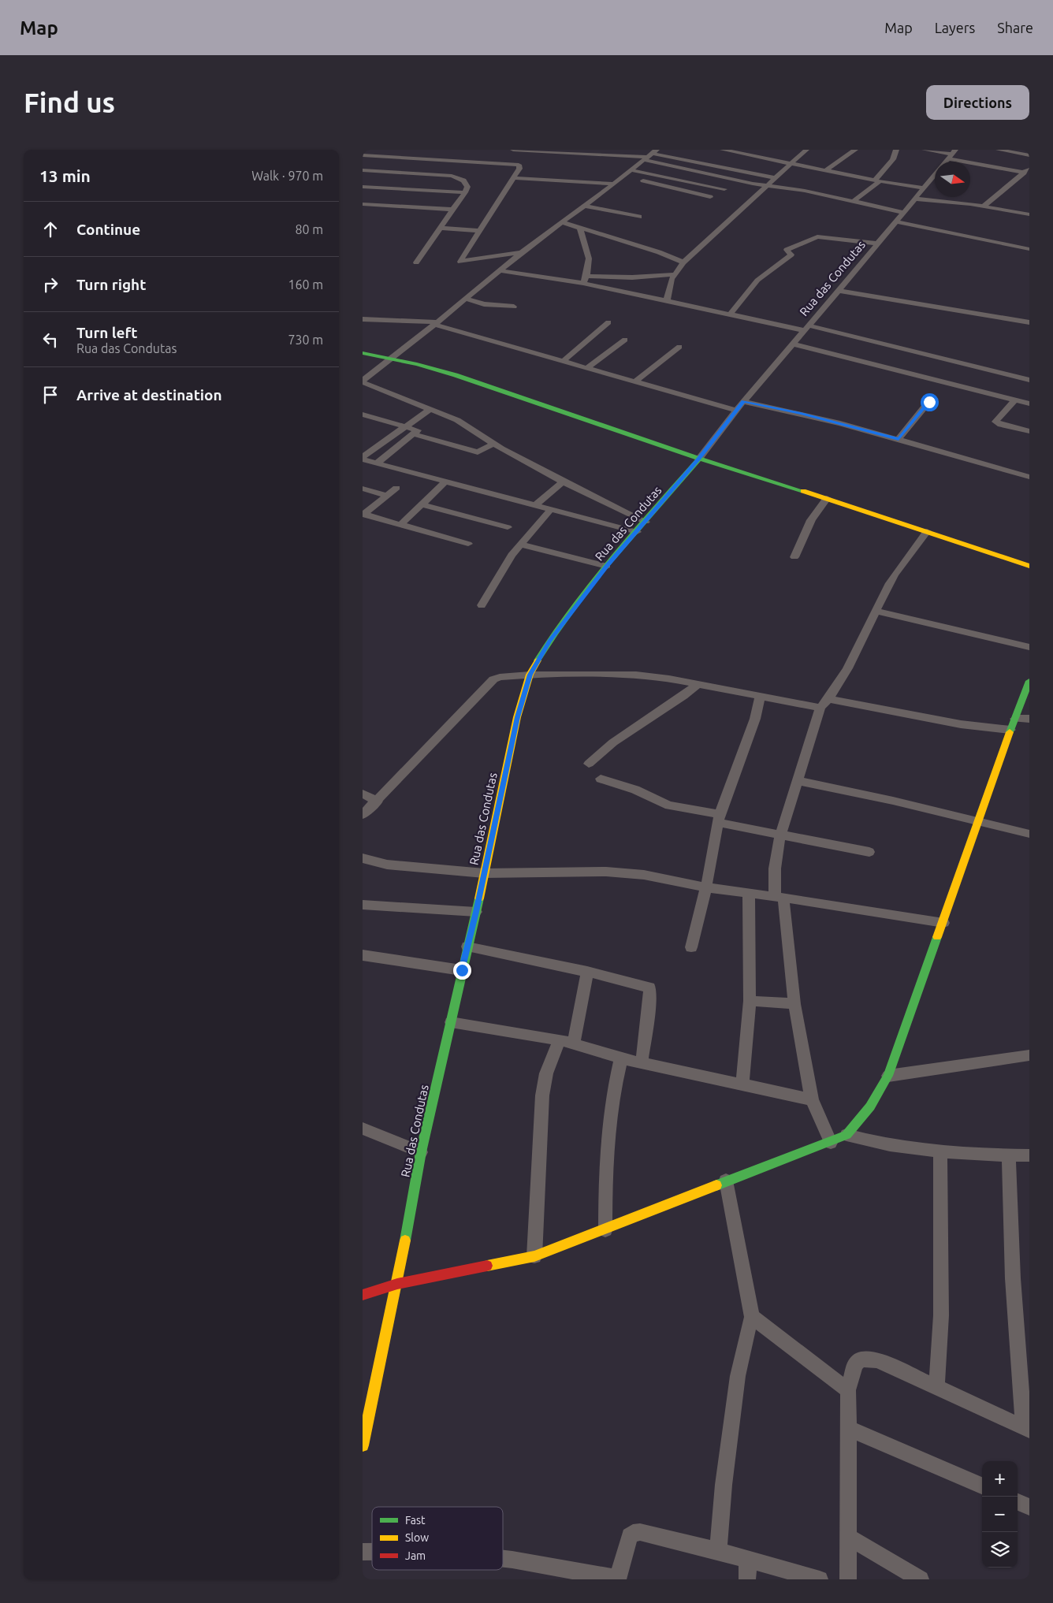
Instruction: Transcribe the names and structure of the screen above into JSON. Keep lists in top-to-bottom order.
{
  "streets": {
    "street": ["Rua das Condutas"]
  },
  "legend": ["Fast", "Slow", "Jam"],
  "north": "right",
  "page": {
    "header": "Map",
    "nav": ["Map", "Layers", "Share"],
    "buttons": "Directions",
    "title": "Find us",
    "heading": ["13 min", "Walk · 970 m"],
    "list": [
      ["Continue", "80 m"],
      ["Turn right", "160 m"],
      ["Turn left", "Rua das Condutas", "730 m"],
      "Arrive at destination"
    ],
    "map_buttons": ["+", "−"]
  }
}
